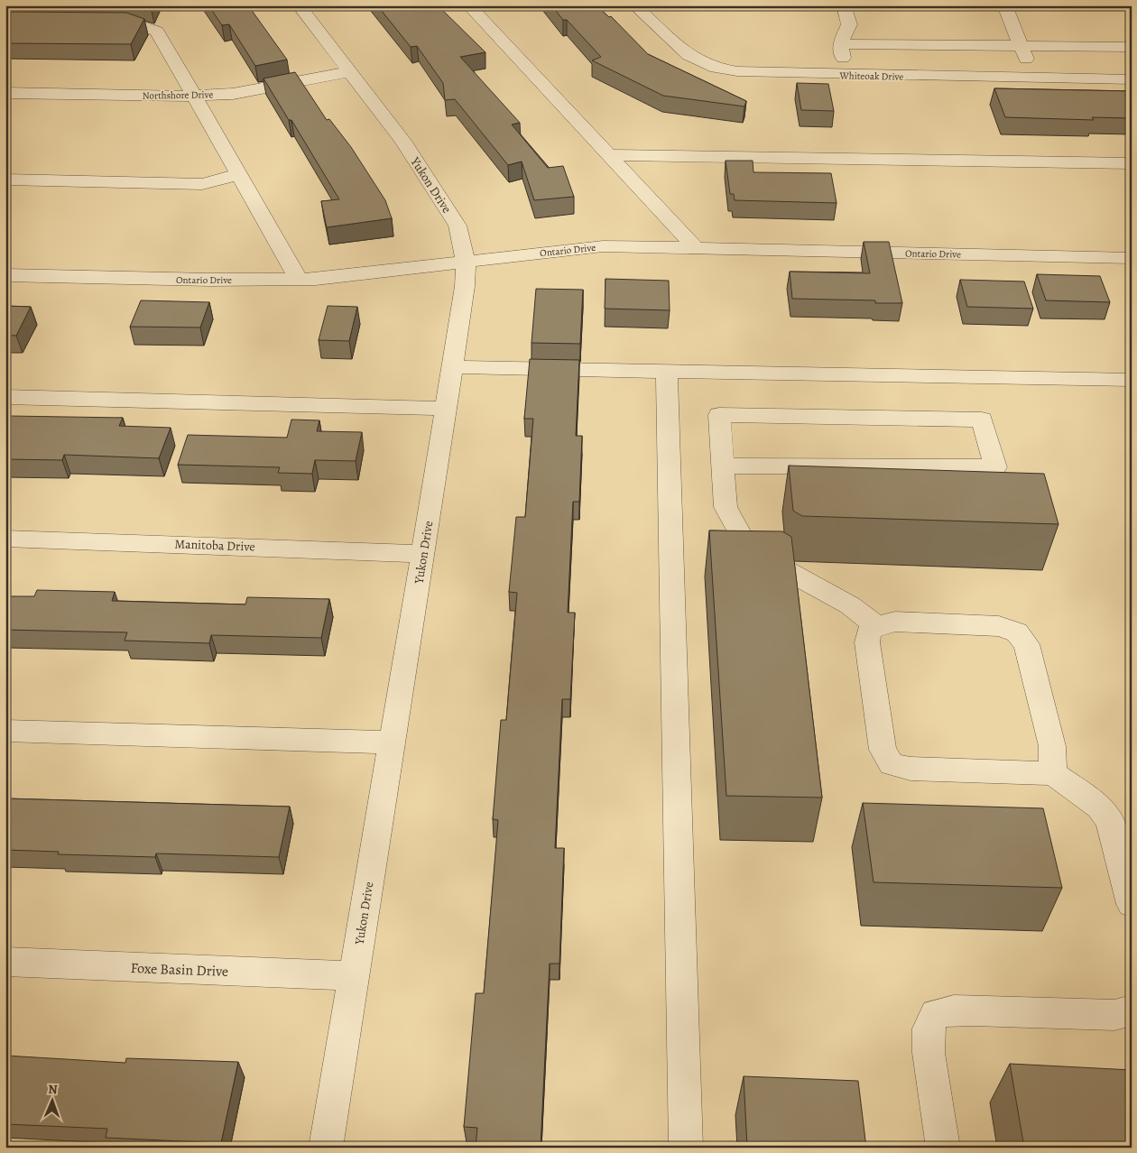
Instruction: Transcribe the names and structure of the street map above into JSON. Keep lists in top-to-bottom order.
{
  "streets": {
    "street": [
      "Whiteoak Drive",
      "Northshore Drive",
      "Yukon Drive",
      "Ontario Drive",
      "Manitoba Drive",
      "Foxe Basin Drive"
    ]
  },
  "crossings": [
    ["Northshore Drive", "Yukon Drive"],
    ["Yukon Drive", "Ontario Drive"],
    ["Yukon Drive", "Manitoba Drive"],
    ["Yukon Drive", "Foxe Basin Drive"]
  ],
  "north": "top"
}
